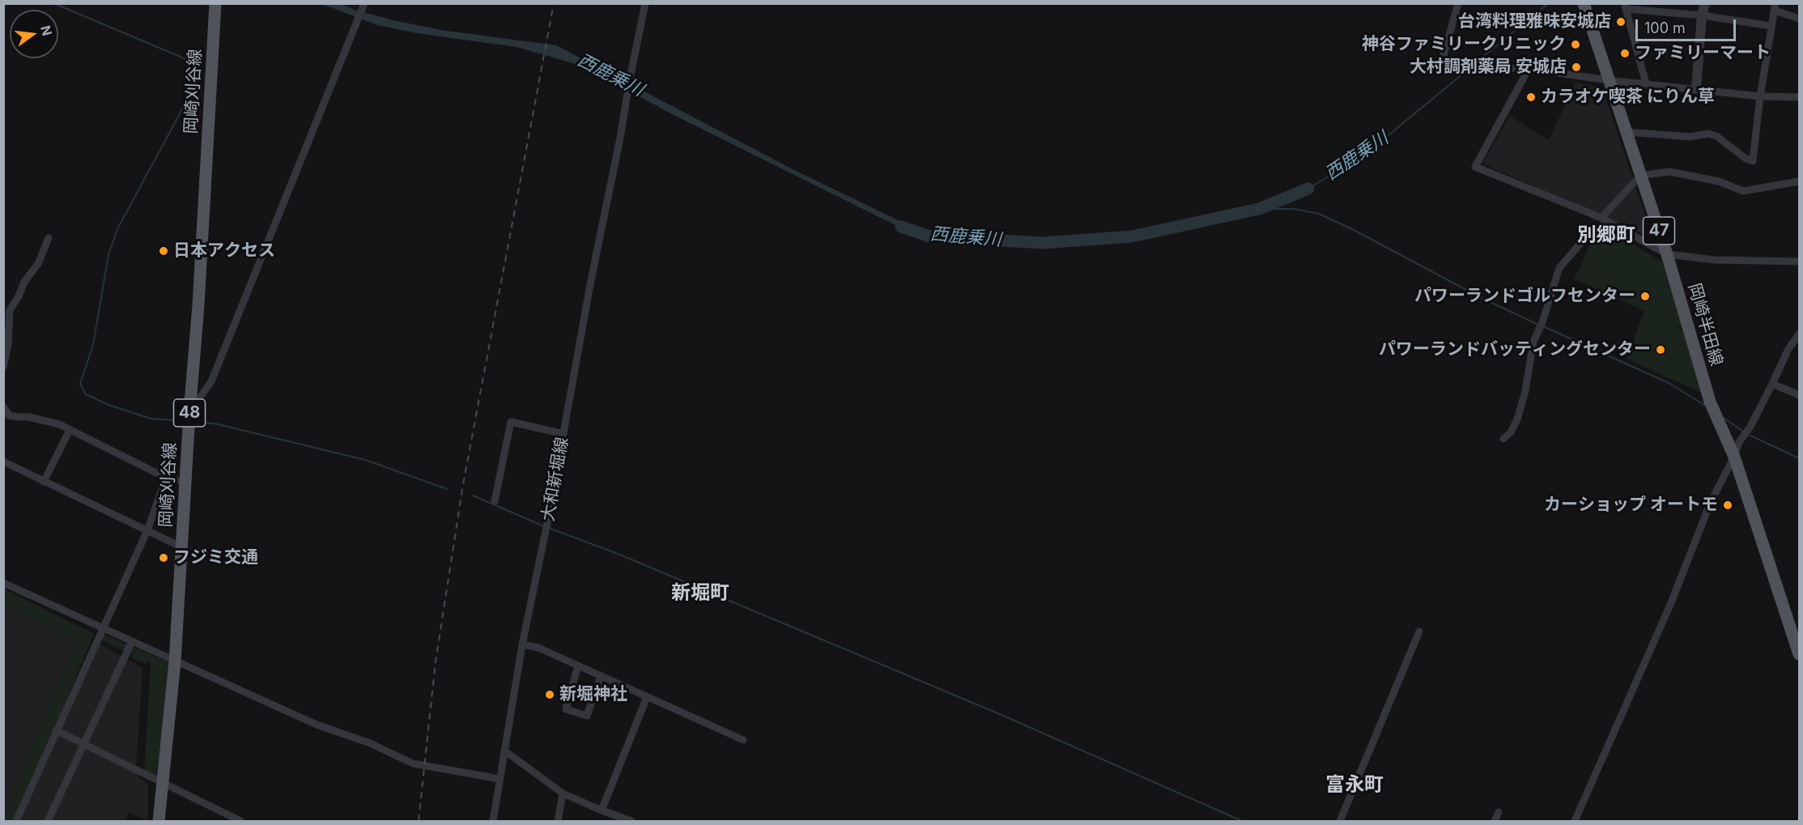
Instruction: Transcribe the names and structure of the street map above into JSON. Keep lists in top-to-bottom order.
{
  "streets": {
    "main road": [
      "岡崎刈谷線",
      "47",
      "岡崎半田線",
      "48"
    ],
    "street": ["大和新堀線"]
  },
  "districts": ["別郷町", "新堀町", "富永町"],
  "water": ["西鹿乗川"],
  "places": [
    "台湾料理雅味安城店",
    "神谷ファミリークリニック",
    "ファミリーマート",
    "大村調剤薬局 安城店",
    "カラオケ喫茶 にりん草",
    "日本アクセス",
    "パワーランドゴルフセンター",
    "パワーランドバッティングセンター",
    "カーショップ オートモ",
    "フジミ交通",
    "新堀神社"
  ],
  "scale_bar": "100 m",
  "north": "right"
}
